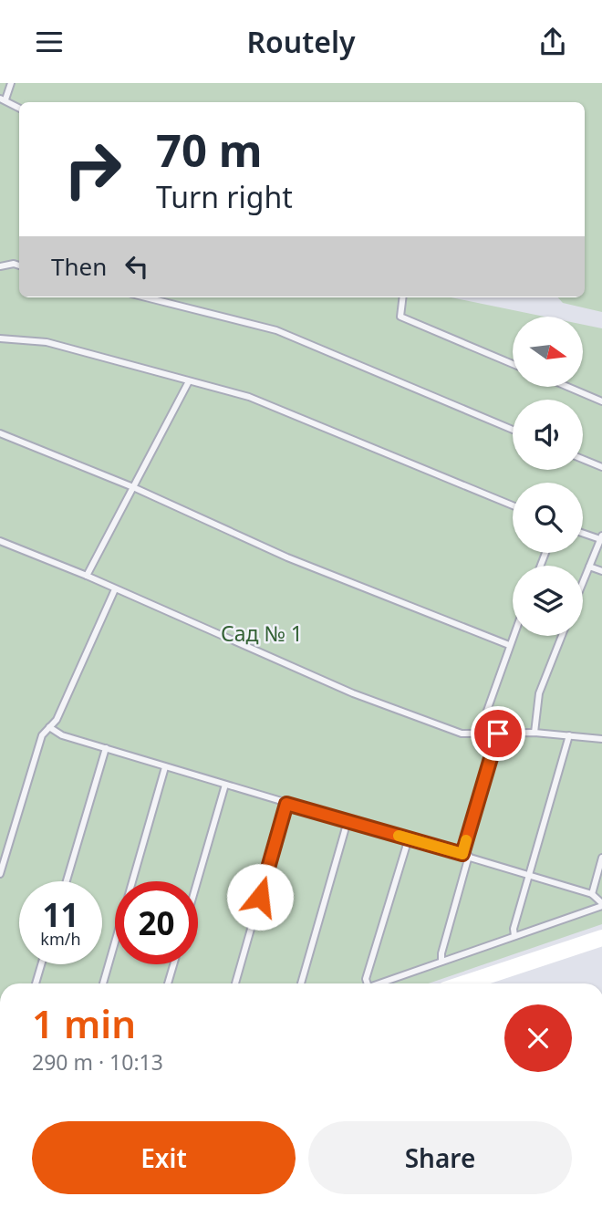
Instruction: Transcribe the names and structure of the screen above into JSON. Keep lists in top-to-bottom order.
{
  "parks": ["Сад № 1"],
  "north": "right",
  "page": {
    "header": "Routely",
    "turn": ["70 m", "Turn right"],
    "then": "Then",
    "speed": "11 km/h",
    "limit": "20",
    "heading": ["1 min", "290 m · 10:13"],
    "buttons": ["Exit", "Share"]
  }
}
